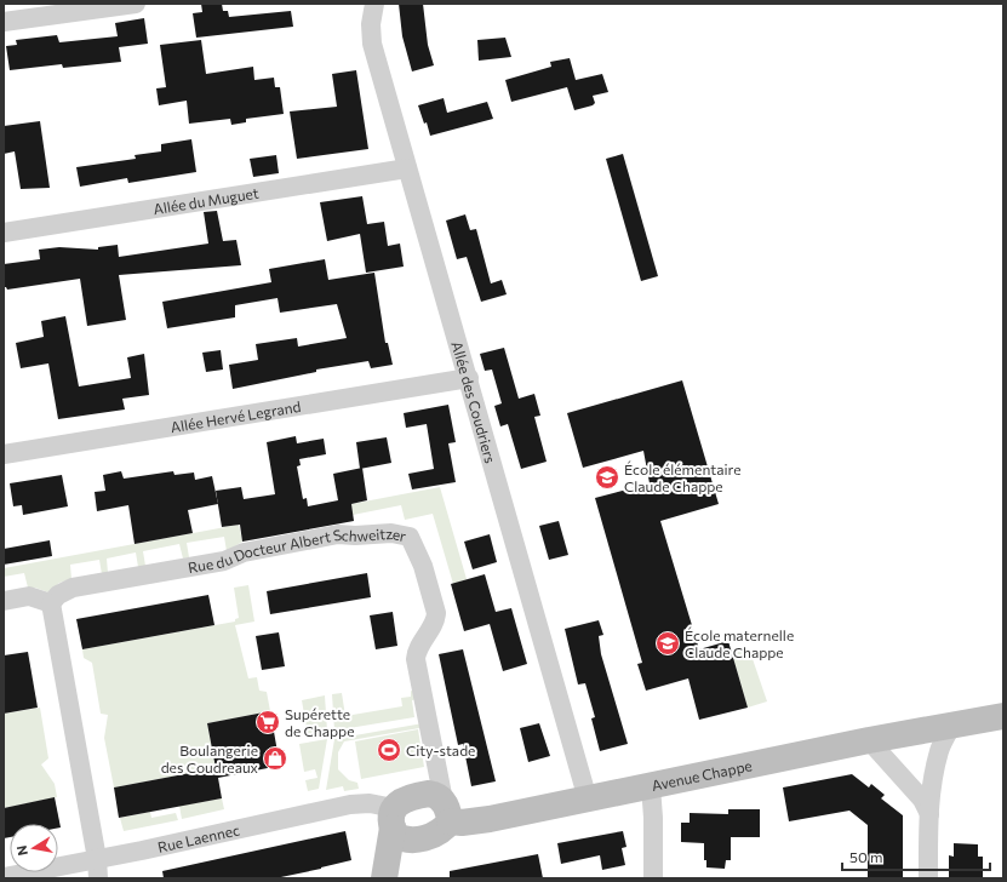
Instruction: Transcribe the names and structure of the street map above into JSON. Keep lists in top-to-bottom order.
{
  "streets": {
    "street": [
      "Allée du Muguet",
      "Allée des Coudriers",
      "Allée Hervé Legrand",
      "Rue du Docteur Albert Schweitzer",
      "Avenue Chappe",
      "Rue Laennec"
    ]
  },
  "crossings": [
    ["Allée du Muguet", "Allée des Coudriers"],
    ["Allée des Coudriers", "Allée Hervé Legrand"],
    ["Allée des Coudriers", "Avenue Chappe"],
    ["Rue du Docteur Albert Schweitzer", "Avenue Chappe"]
  ],
  "places": {
    "school or university": ["École élémentaire Claude Chappe", "École maternelle Claude Chappe"],
    "supermarket": ["Supérette de Chappe"],
    "sports": ["City-stade"],
    "shop": ["Boulangerie des Coudreaux"]
  },
  "scale_bar": "50 m",
  "north": "left"
}
